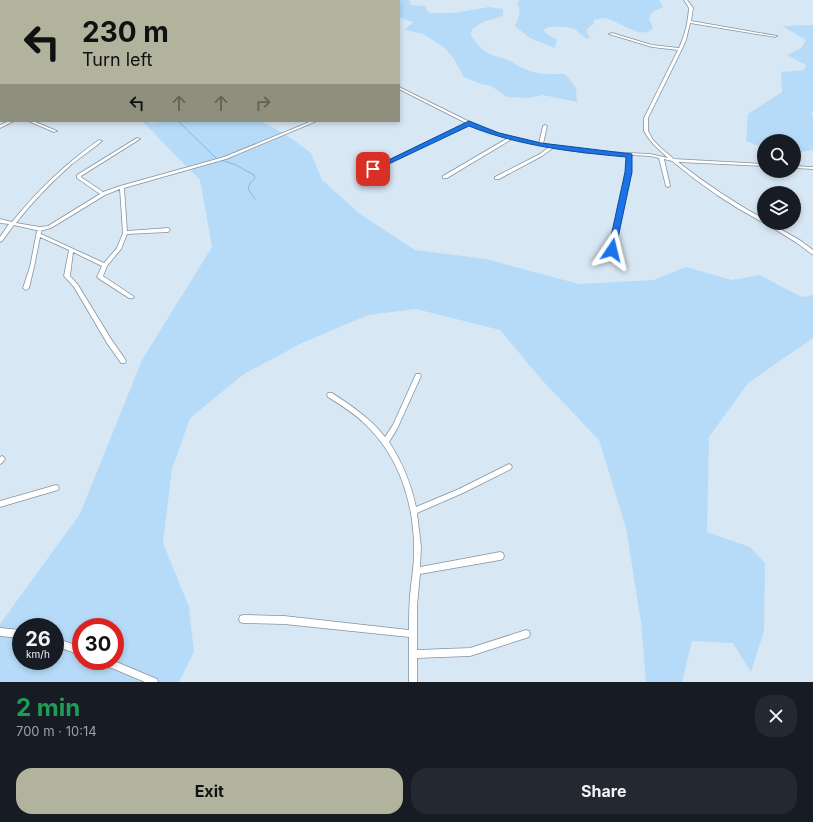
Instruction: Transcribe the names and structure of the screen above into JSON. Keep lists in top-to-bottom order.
{
  "page": {
    "turn": ["230 m", "Turn left"],
    "speed": "26 km/h",
    "limit": "30",
    "heading": ["2 min", "700 m · 10:14"],
    "buttons": ["Exit", "Share"]
  }
}
